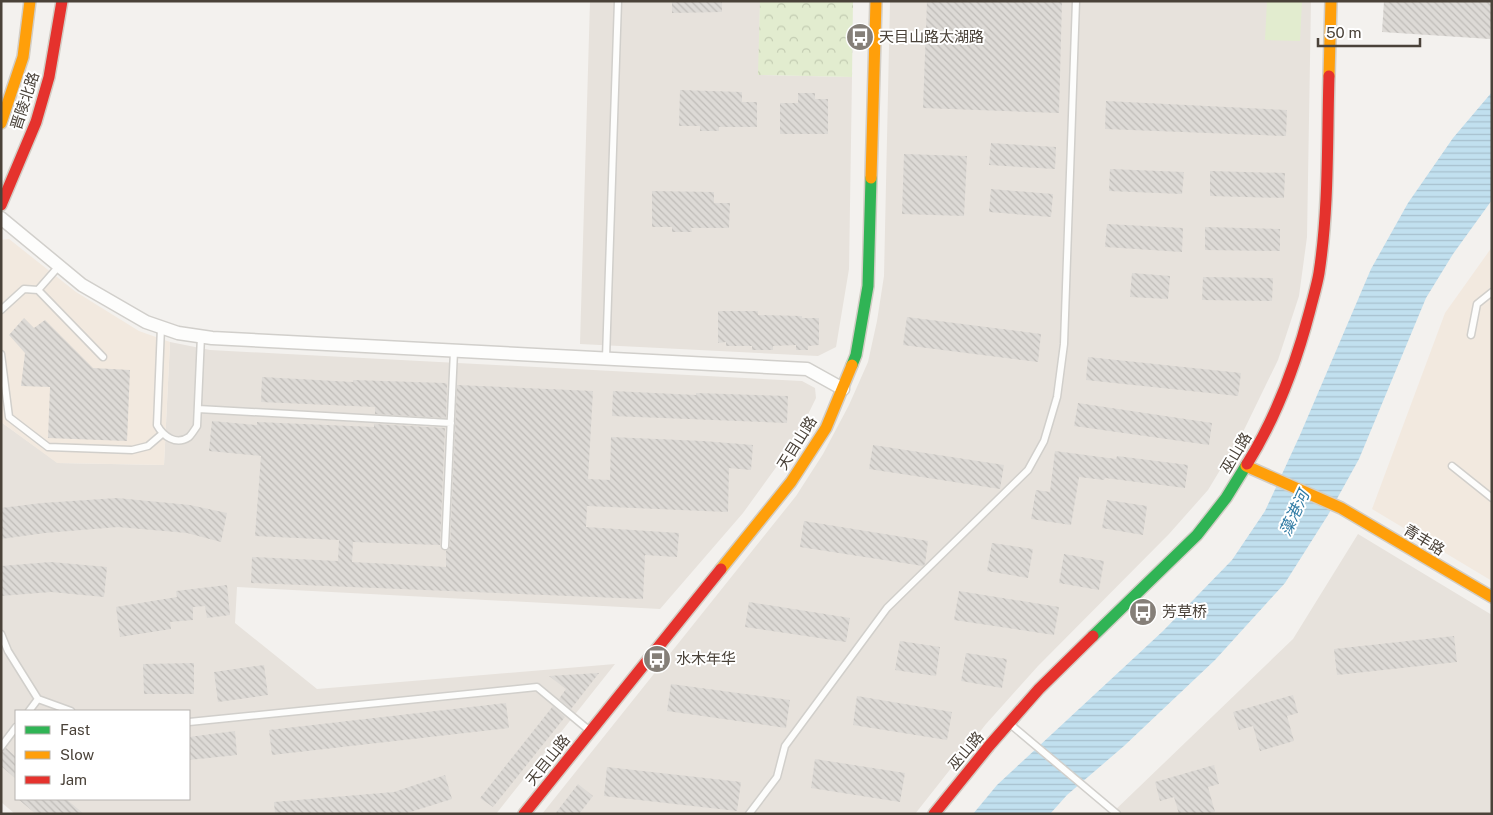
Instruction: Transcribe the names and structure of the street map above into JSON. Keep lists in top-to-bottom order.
{
  "streets": {
    "street": [
      "晋陵北路",
      "天目山路",
      "巫山路",
      "青丰路"
    ]
  },
  "crossings": [
    ["巫山路", "青丰路"]
  ],
  "water": ["藻港河"],
  "places": {
    "bus stop": ["天目山路太湖路", "芳草桥", "水木年华"]
  },
  "legend": ["Fast", "Slow", "Jam"],
  "scale_bar": "50 m"
}
